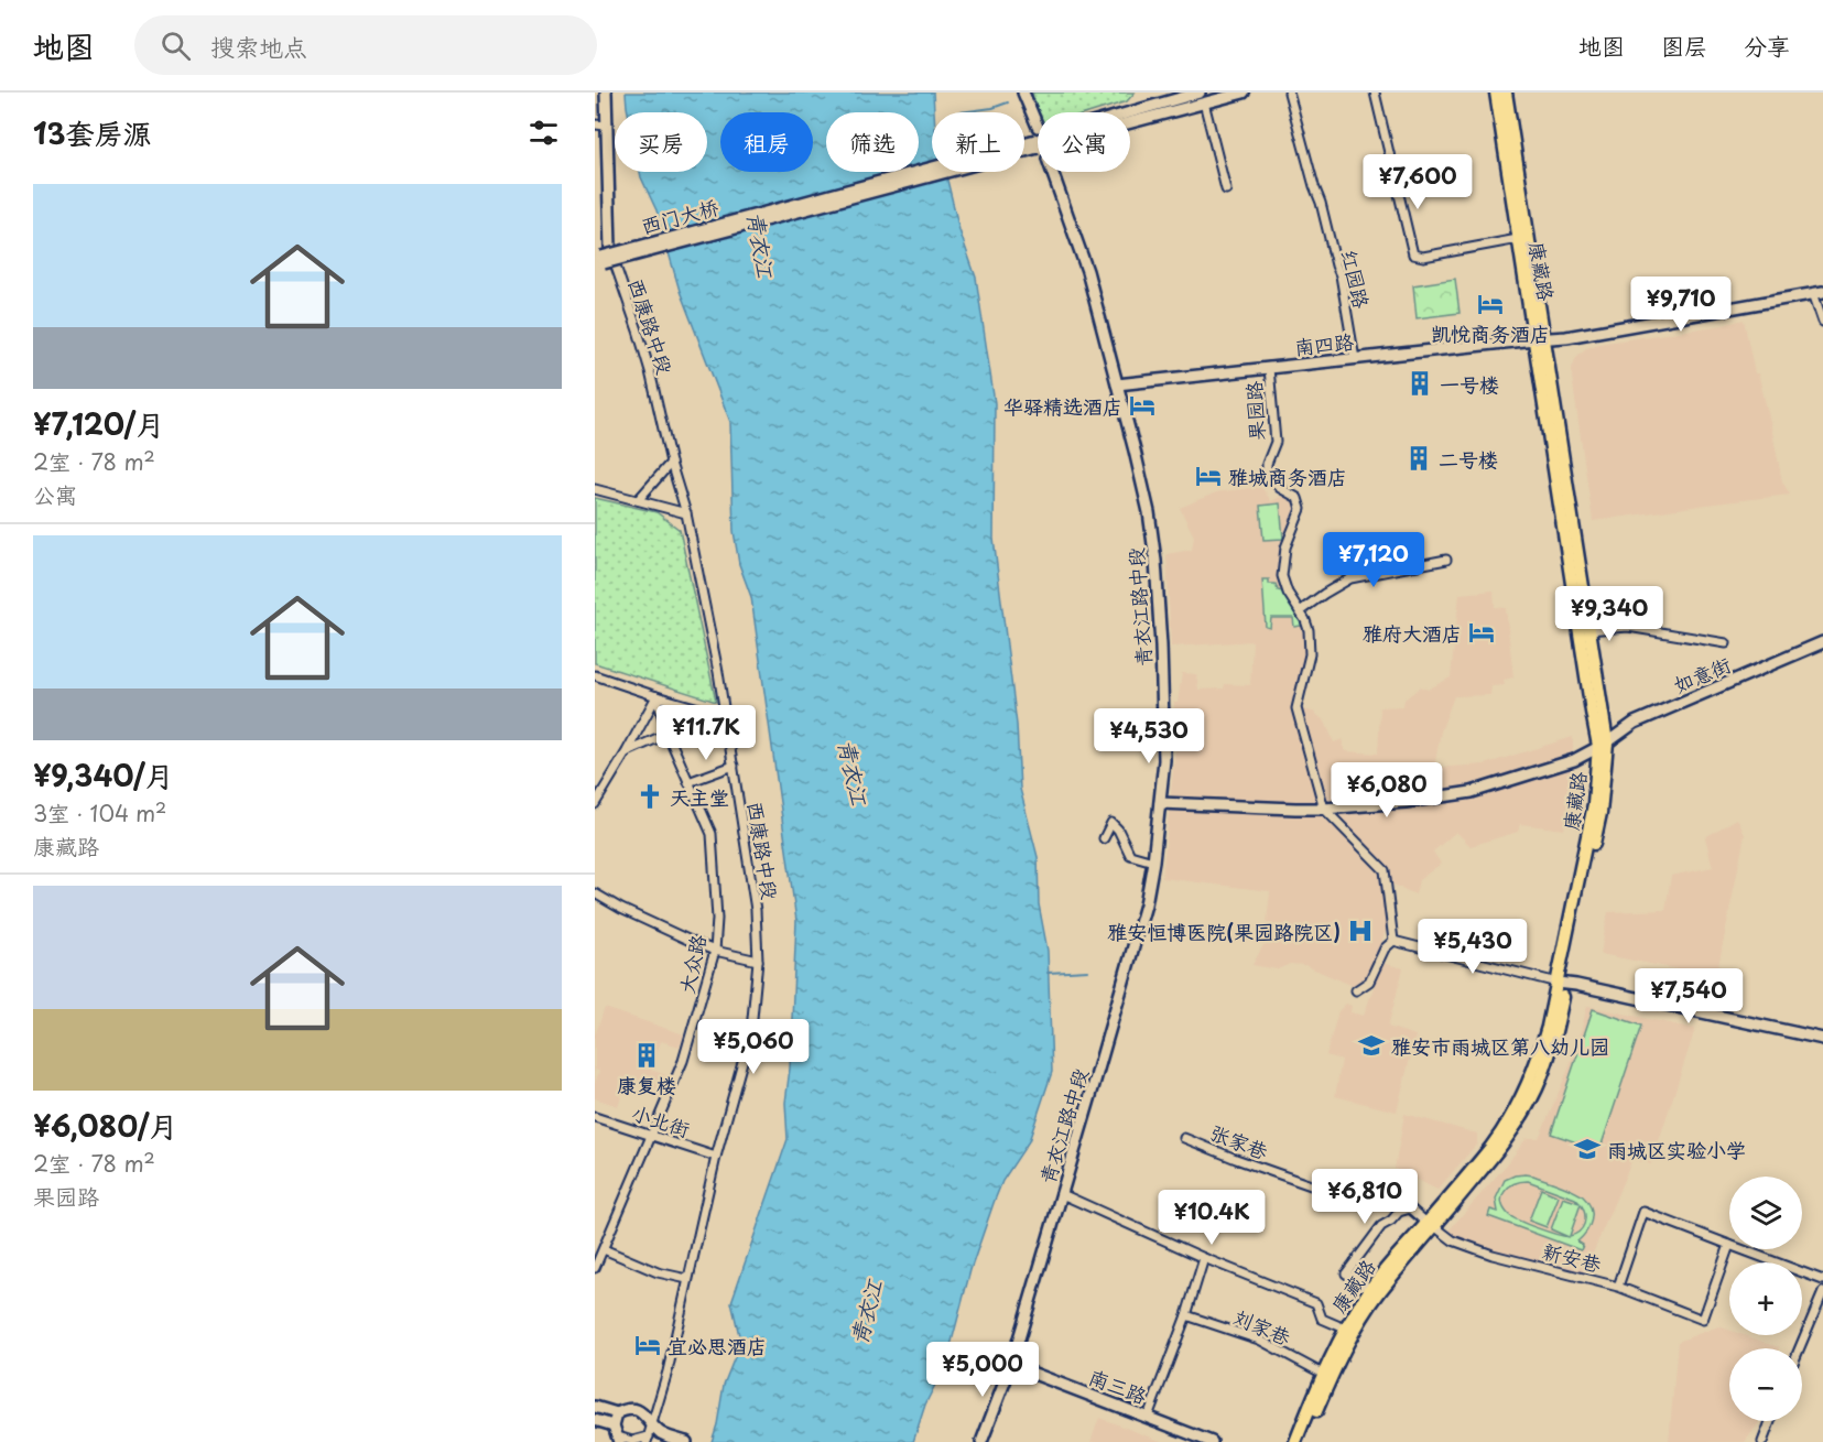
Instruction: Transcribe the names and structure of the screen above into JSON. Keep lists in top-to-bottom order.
{
  "streets": {
    "main road": [
      "西门大桥",
      "康藏路",
      "南四路",
      "青衣江路中段",
      "如意街",
      "南三路"
    ],
    "street": [
      "红园路",
      "西康路中段",
      "果园路",
      "大众路",
      "小北街",
      "张家巷",
      "新安巷",
      "刘家巷"
    ]
  },
  "crossings": [
    ["康藏路", "南四路"],
    ["康藏路", "如意街"],
    ["康藏路", "张家巷"],
    ["康藏路", "新安巷"],
    ["康藏路", "刘家巷"],
    ["红园路", "南四路"],
    ["西康路中段", "小北街"],
    ["南四路", "果园路"],
    ["南四路", "青衣江路中段"],
    ["果园路", "如意街"],
    ["青衣江路中段", "如意街"],
    ["青衣江路中段", "南三路"],
    ["大众路", "小北街"],
    ["张家巷", "新安巷"]
  ],
  "water": ["青衣江"],
  "places": {
    "hotel": [
      "凯悦商务酒店",
      "华驿精选酒店",
      "雅城商务酒店",
      "雅府大酒店",
      "宜必思酒店"
    ],
    "building": ["一号楼", "二号楼", "康复楼"],
    "church": ["天主堂"],
    "hospital": ["雅安恒博医院(果园路院区)"],
    "school or university": ["雅安市雨城区第八幼儿园", "雨城区实验小学"]
  },
  "page": {
    "header": "地图",
    "search": "搜索地点",
    "nav": ["地图", "图层", "分享"],
    "heading": "13套房源",
    "chip": [
      "买房",
      "租房",
      "筛选",
      "新上",
      "公寓"
    ],
    "price": [
      "¥7,600",
      "¥9,710",
      "¥7,120",
      "¥9,340",
      "¥11.7K",
      "¥4,530",
      "¥6,080",
      "¥5,430",
      "¥7,540",
      "¥5,060",
      "¥6,810",
      "¥10.4K",
      "¥5,000"
    ],
    "list": [
      {
        "name": "¥7,120/月",
        "note": "2室 · 78 m² · 公寓"
      },
      {
        "name": "¥9,340/月",
        "note": "3室 · 104 m² · 康藏路"
      },
      {
        "name": "¥6,080/月",
        "note": "2室 · 78 m² · 果园路"
      }
    ],
    "map_buttons": ["+", "−"]
  }
}
